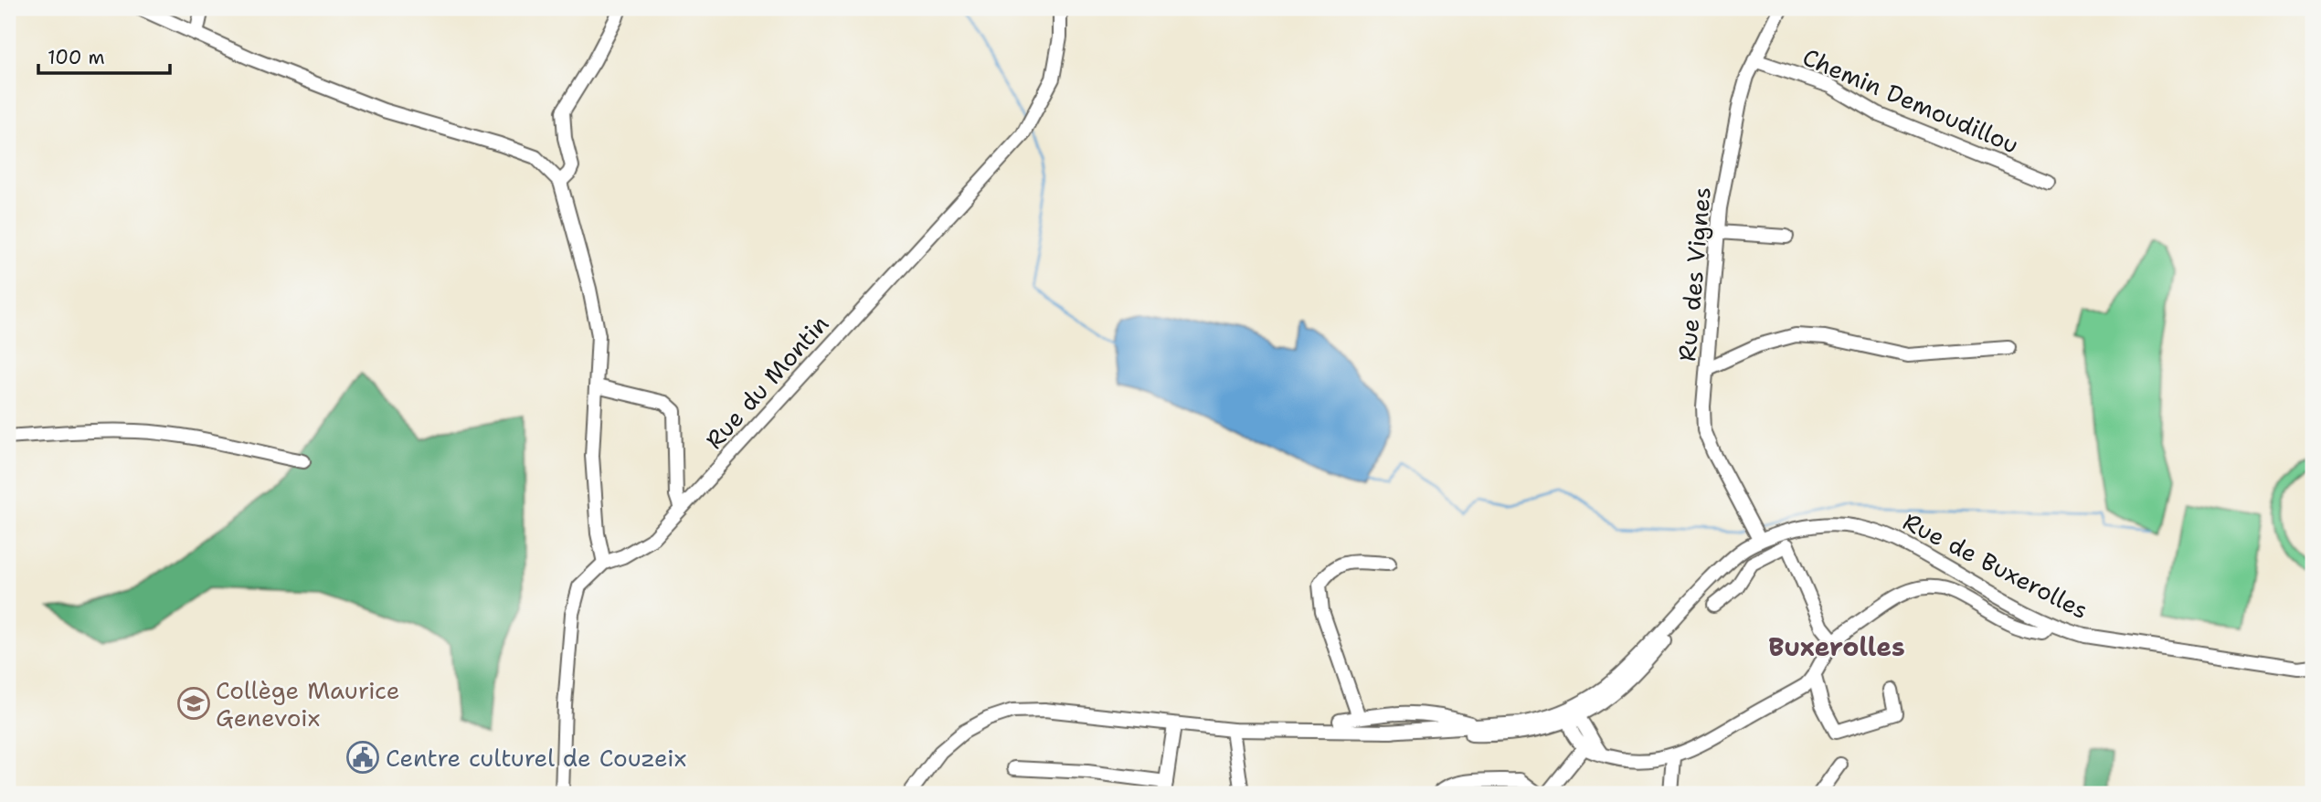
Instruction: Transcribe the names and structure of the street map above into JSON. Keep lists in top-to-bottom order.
{
  "streets": {
    "street": [
      "Chemin Demoudillou",
      "Rue des Vignes",
      "Rue du Montin",
      "Rue de Buxerolles"
    ]
  },
  "crossings": [
    ["Chemin Demoudillou", "Rue des Vignes"],
    ["Rue des Vignes", "Rue de Buxerolles"]
  ],
  "districts": ["Buxerolles"],
  "places": {
    "school or university": ["Collège Maurice Genevoix"],
    "public building": ["Centre culturel de Couzeix"]
  },
  "scale_bar": "100 m"
}
